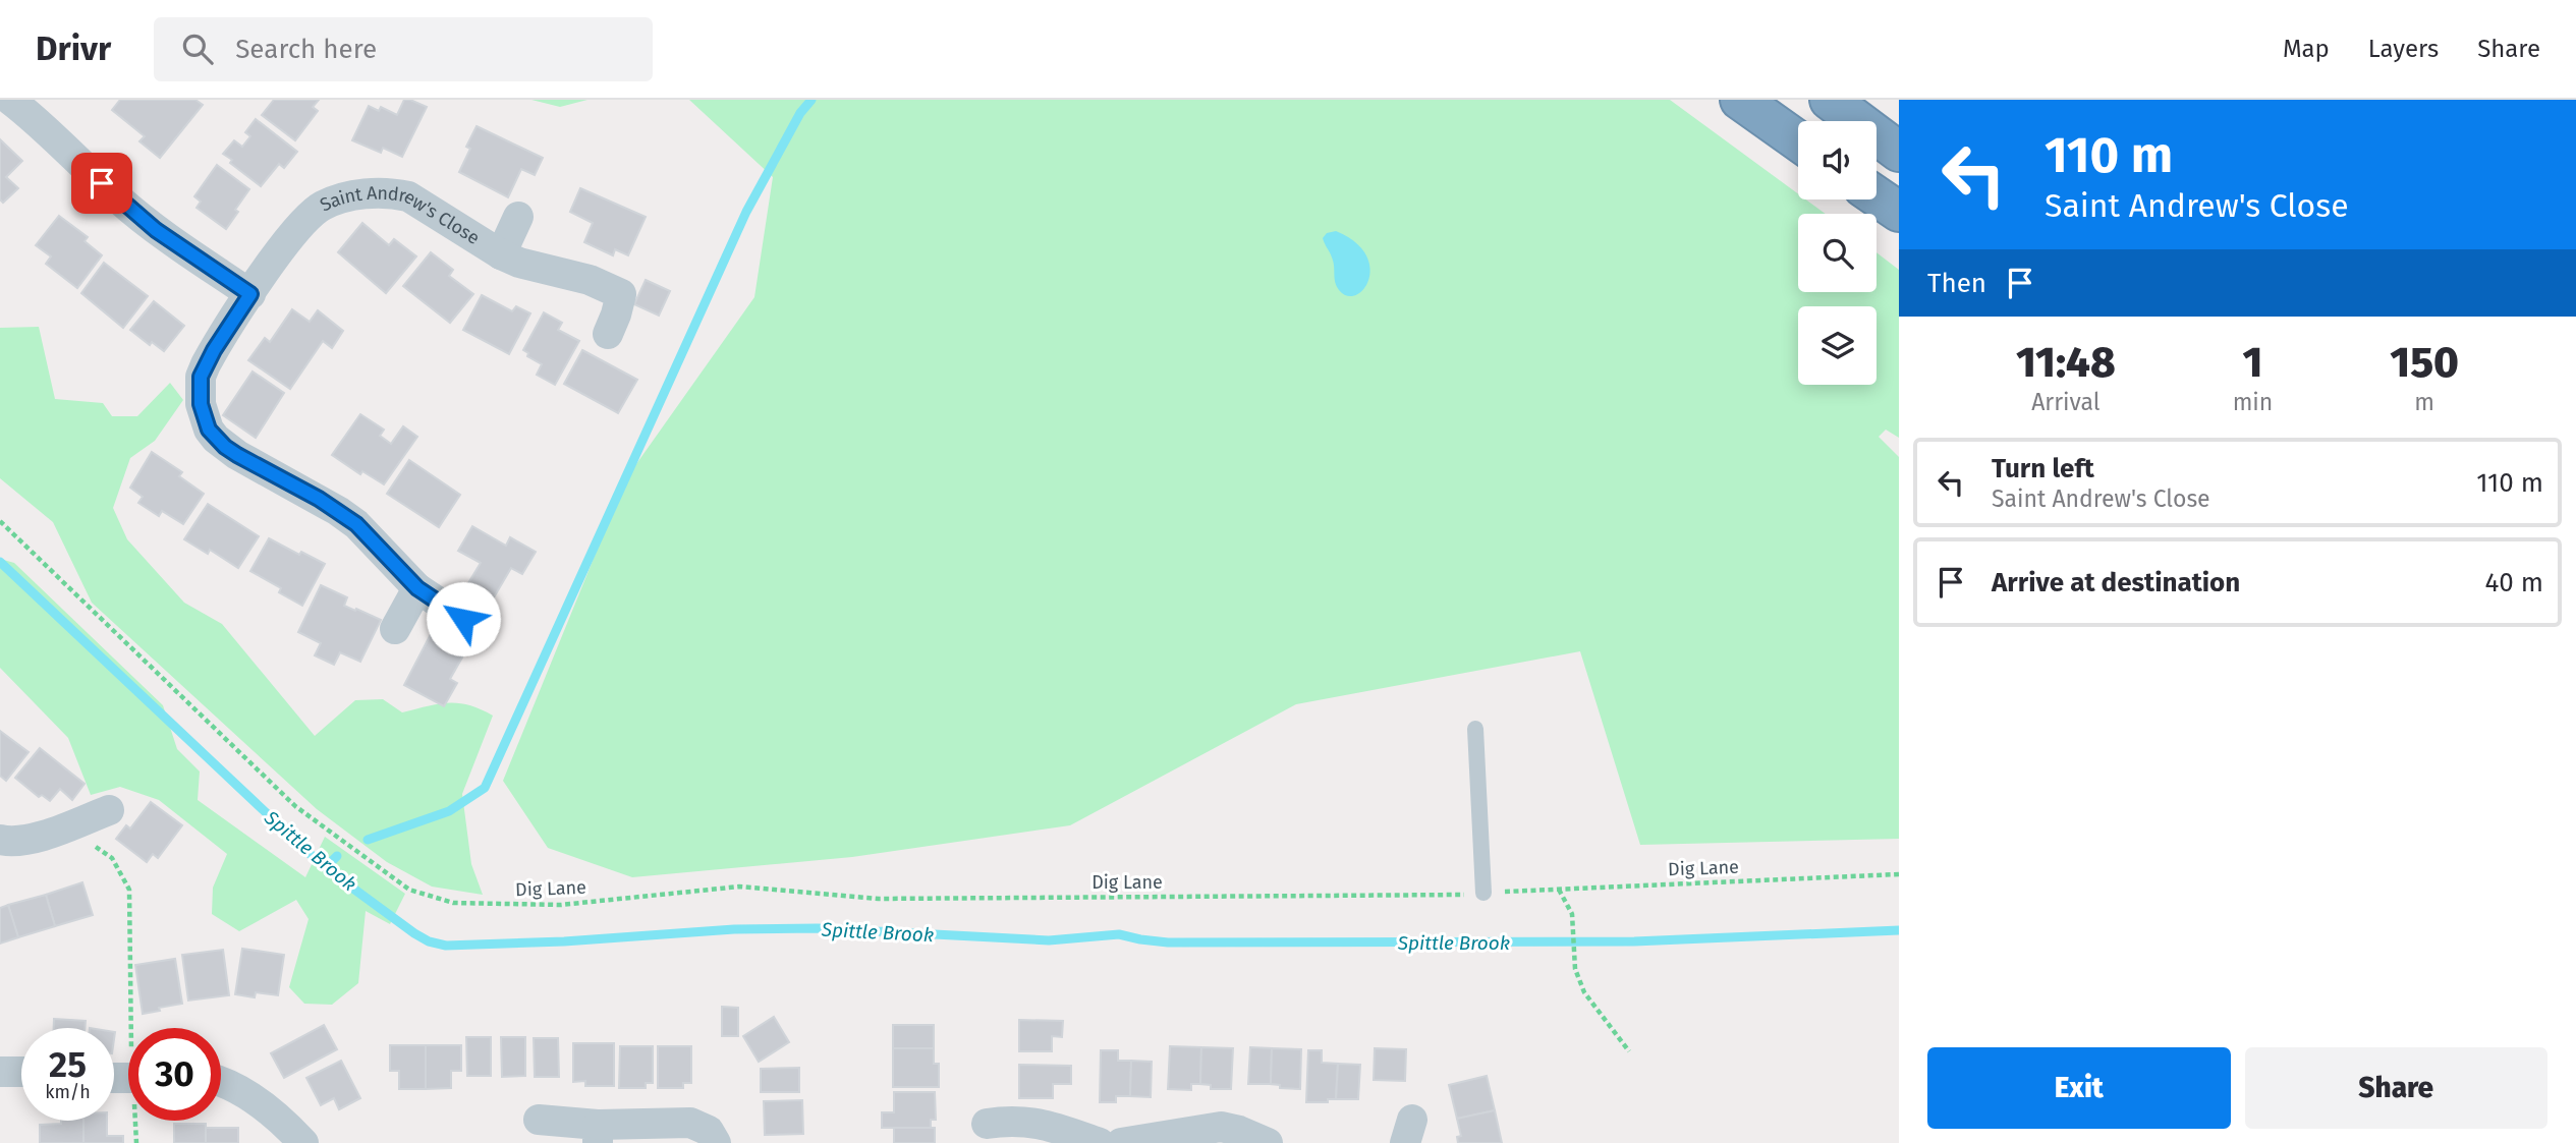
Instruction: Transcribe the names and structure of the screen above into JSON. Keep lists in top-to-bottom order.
{
  "streets": {
    "street": ["Saint Andrew's Close"],
    "path": ["Dig Lane"]
  },
  "water": ["Spittle Brook"],
  "page": {
    "header": "Drivr",
    "search": "Search here",
    "nav": ["Map", "Layers", "Share"],
    "turn": ["110 m", "Saint Andrew's Close"],
    "then": "Then",
    "eta": [
      "11:48",
      "Arrival",
      "1",
      "min",
      "150",
      "m"
    ],
    "list": [
      {
        "name": "Turn left",
        "note": "Saint Andrew's Close",
        "value": "110 m"
      },
      {
        "name": "Arrive at destination",
        "value": "40 m"
      }
    ],
    "speed": "25 km/h",
    "limit": "30",
    "buttons": ["Exit", "Share"]
  }
}
